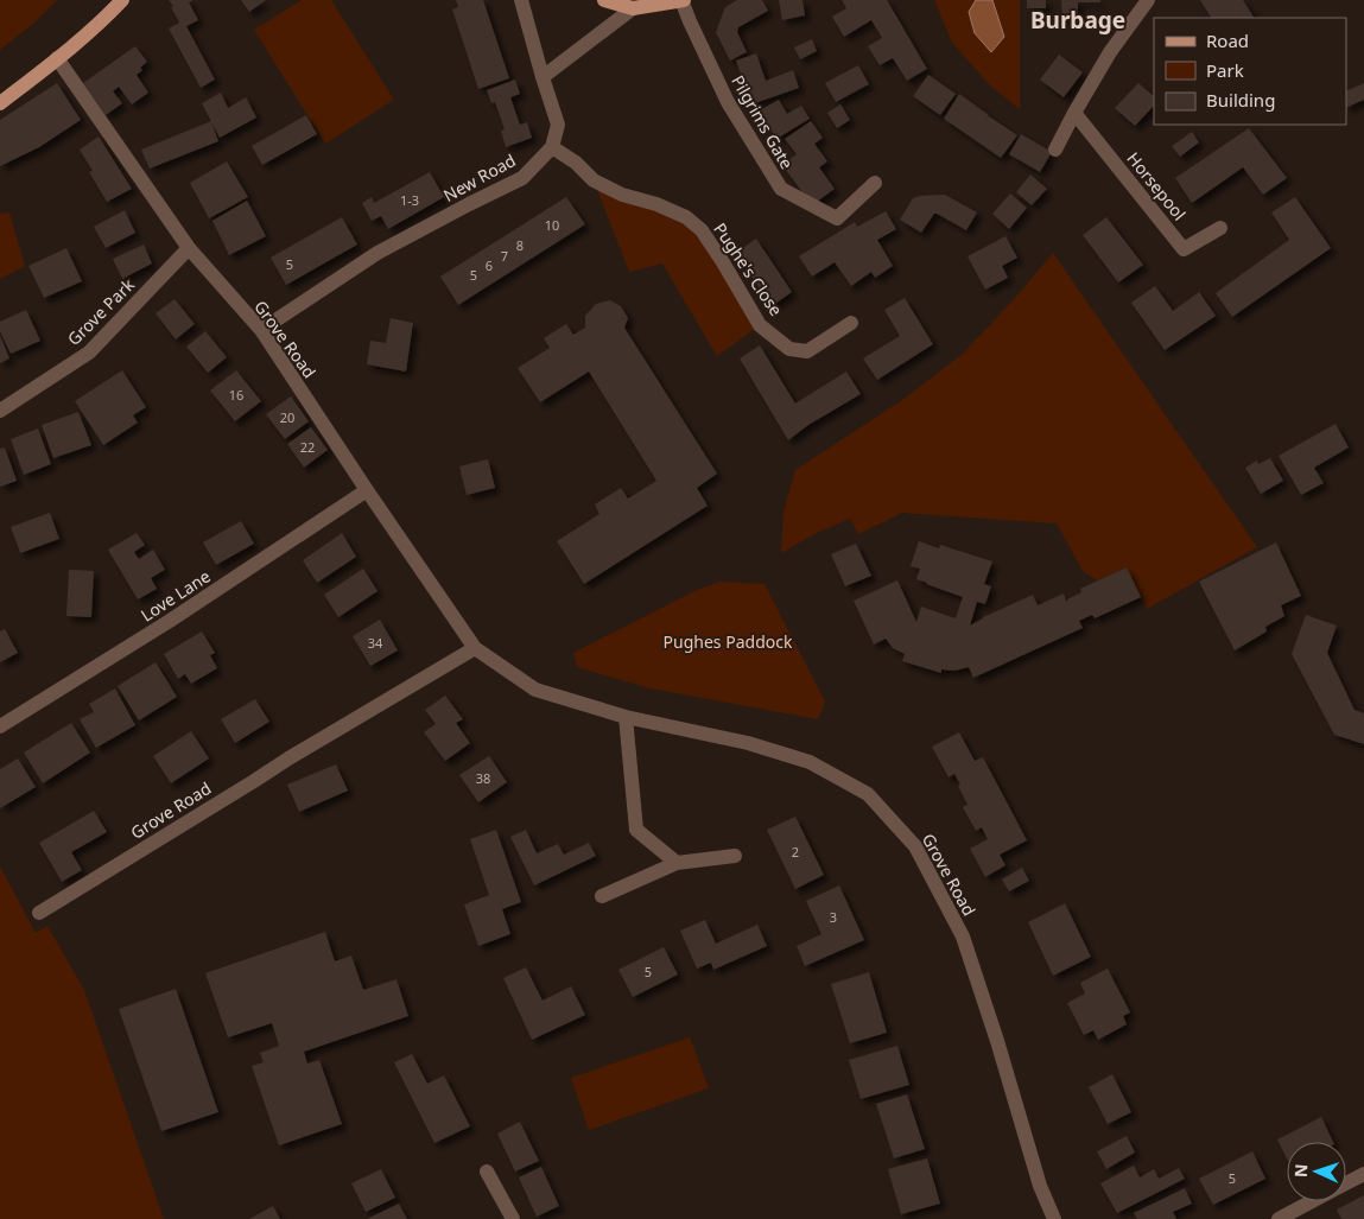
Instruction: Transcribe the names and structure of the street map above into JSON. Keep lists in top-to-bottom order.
{
  "streets": {
    "street": [
      "Pilgrims Gate",
      "New Road",
      "Horsepool",
      "Pughe's Close",
      "Grove Park",
      "Grove Road",
      "Love Lane"
    ]
  },
  "crossings": [
    ["New Road", "Pughe's Close"],
    ["New Road", "Grove Road"],
    ["Grove Park", "Grove Road"],
    ["Grove Road", "Love Lane"]
  ],
  "districts": ["Burbage"],
  "parks": ["Pughes Paddock"],
  "house_numbers": [
    "1-3",
    "10",
    "8",
    "7",
    "5",
    "6",
    "5",
    "16",
    "20",
    "22",
    "34",
    "38",
    "2",
    "3",
    "5",
    "5"
  ],
  "legend": ["Road", "Park", "Building"],
  "north": "left"
}
